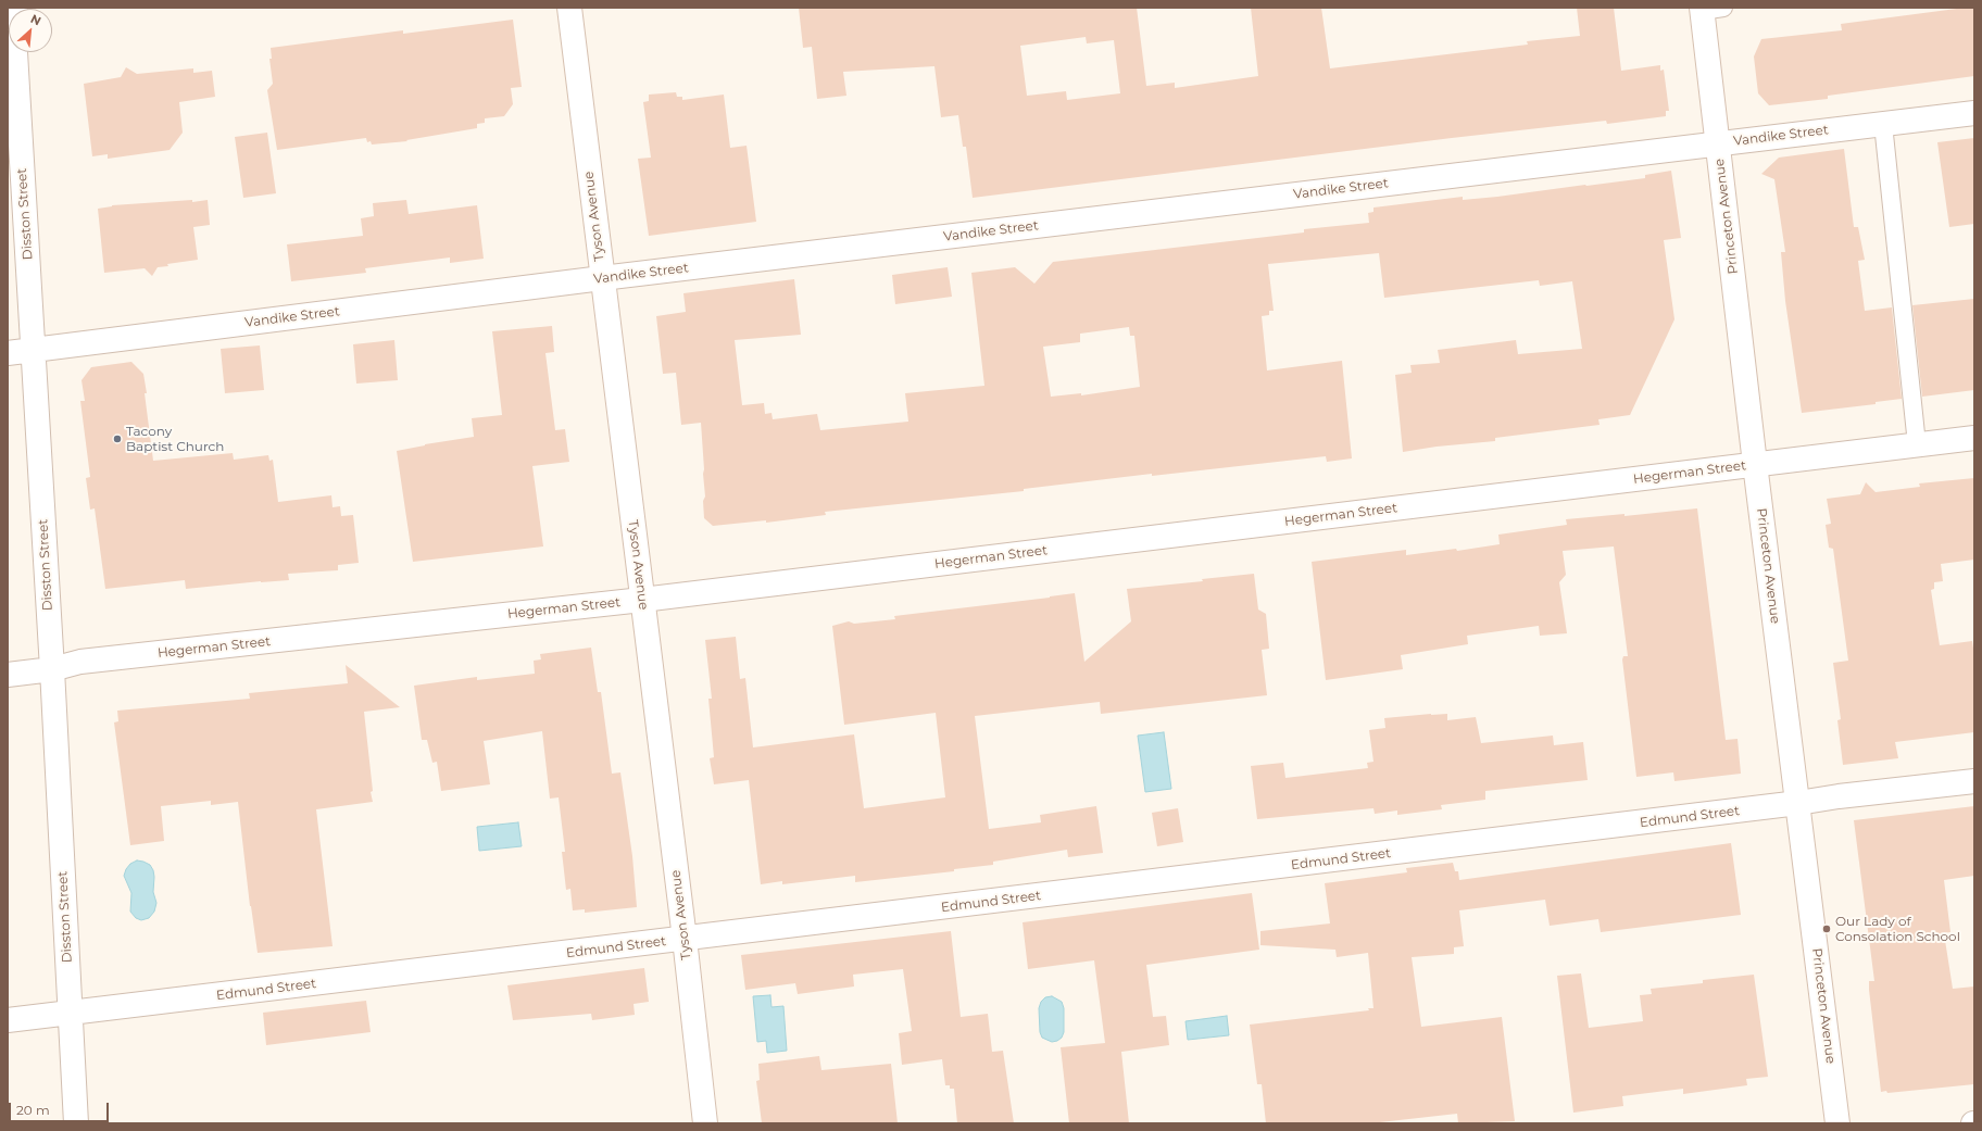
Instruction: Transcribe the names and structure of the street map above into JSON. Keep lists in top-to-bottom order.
{
  "streets": {
    "street": [
      "Vandike Street",
      "Disston Street",
      "Tyson Avenue",
      "Princeton Avenue",
      "Hegerman Street",
      "Edmund Street"
    ]
  },
  "crossings": [
    ["Vandike Street", "Disston Street"],
    ["Vandike Street", "Tyson Avenue"],
    ["Vandike Street", "Princeton Avenue"],
    ["Disston Street", "Hegerman Street"],
    ["Disston Street", "Edmund Street"],
    ["Tyson Avenue", "Hegerman Street"],
    ["Tyson Avenue", "Edmund Street"],
    ["Princeton Avenue", "Hegerman Street"],
    ["Princeton Avenue", "Edmund Street"]
  ],
  "places": ["Tacony Baptist Church", "Our Lady of Consolation School"],
  "scale_bar": "20 m",
  "north": "top right"
}
